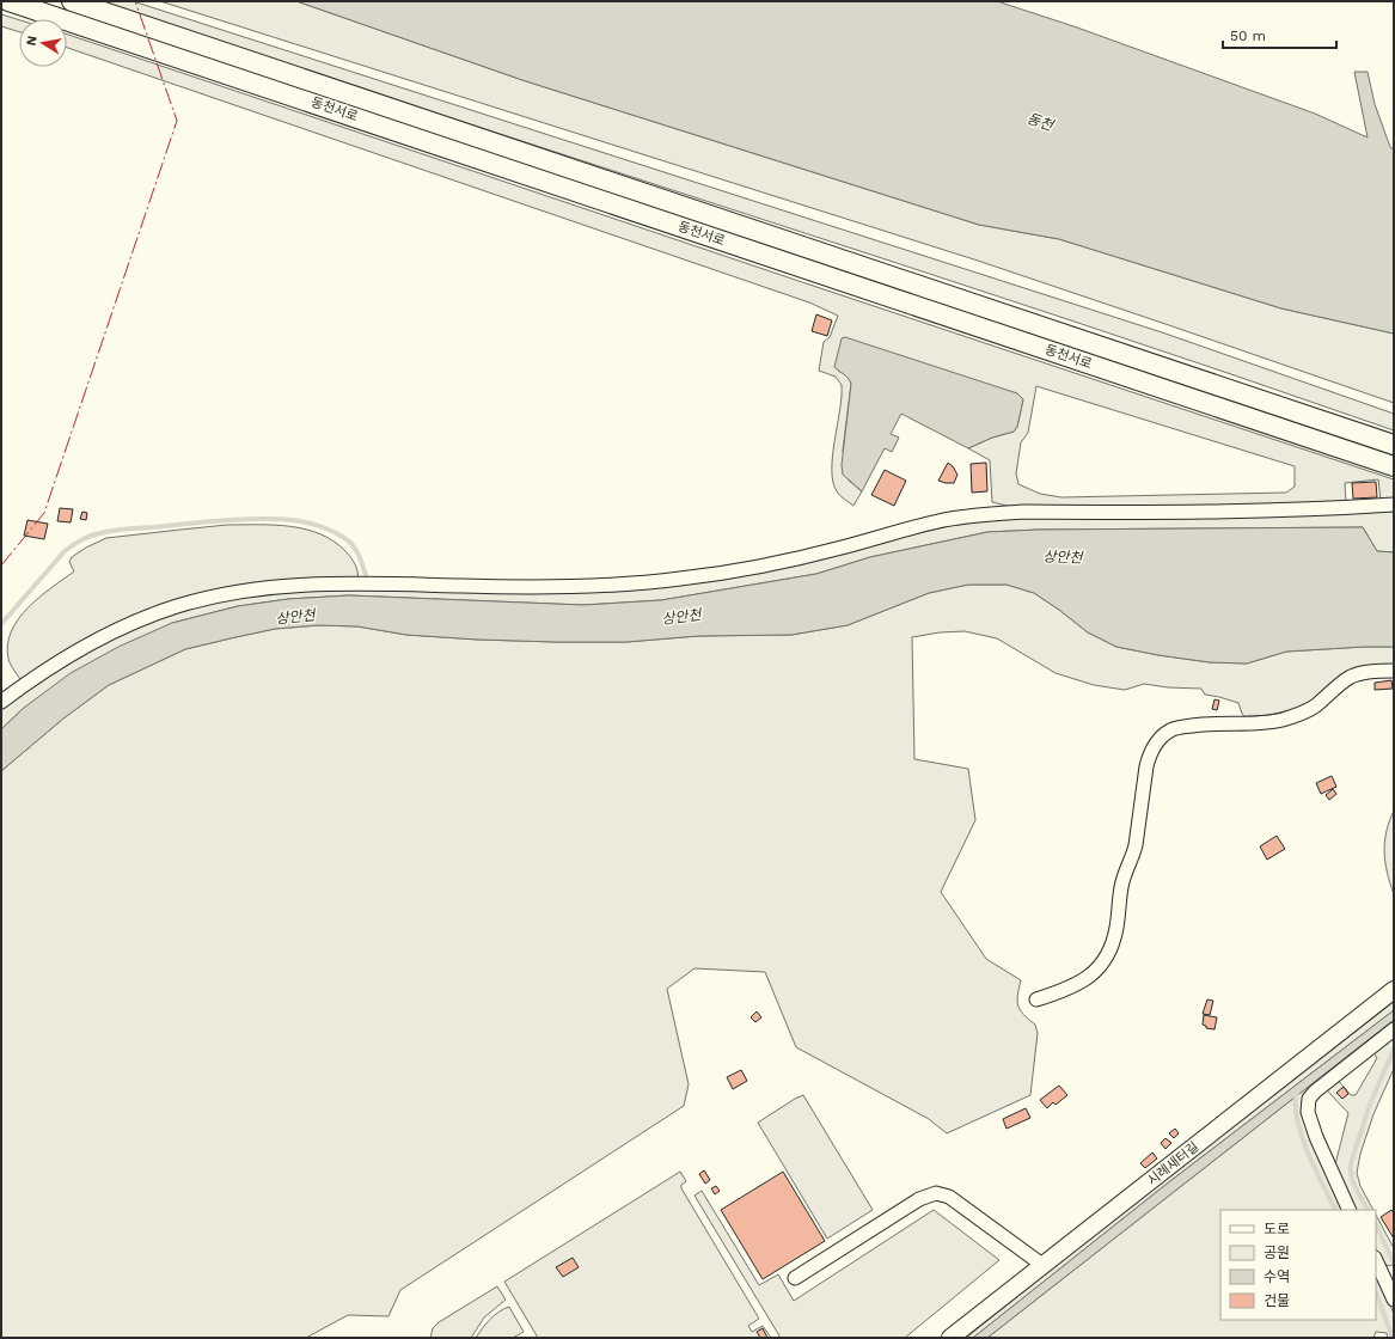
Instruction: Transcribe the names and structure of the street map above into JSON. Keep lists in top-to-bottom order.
{
  "streets": {
    "main road": ["동천서로"],
    "street": ["시례새터길"]
  },
  "water": ["동천", "상안천"],
  "legend": [
    "도로",
    "공원",
    "수역",
    "건물"
  ],
  "scale_bar": "50 m",
  "north": "left"
}
